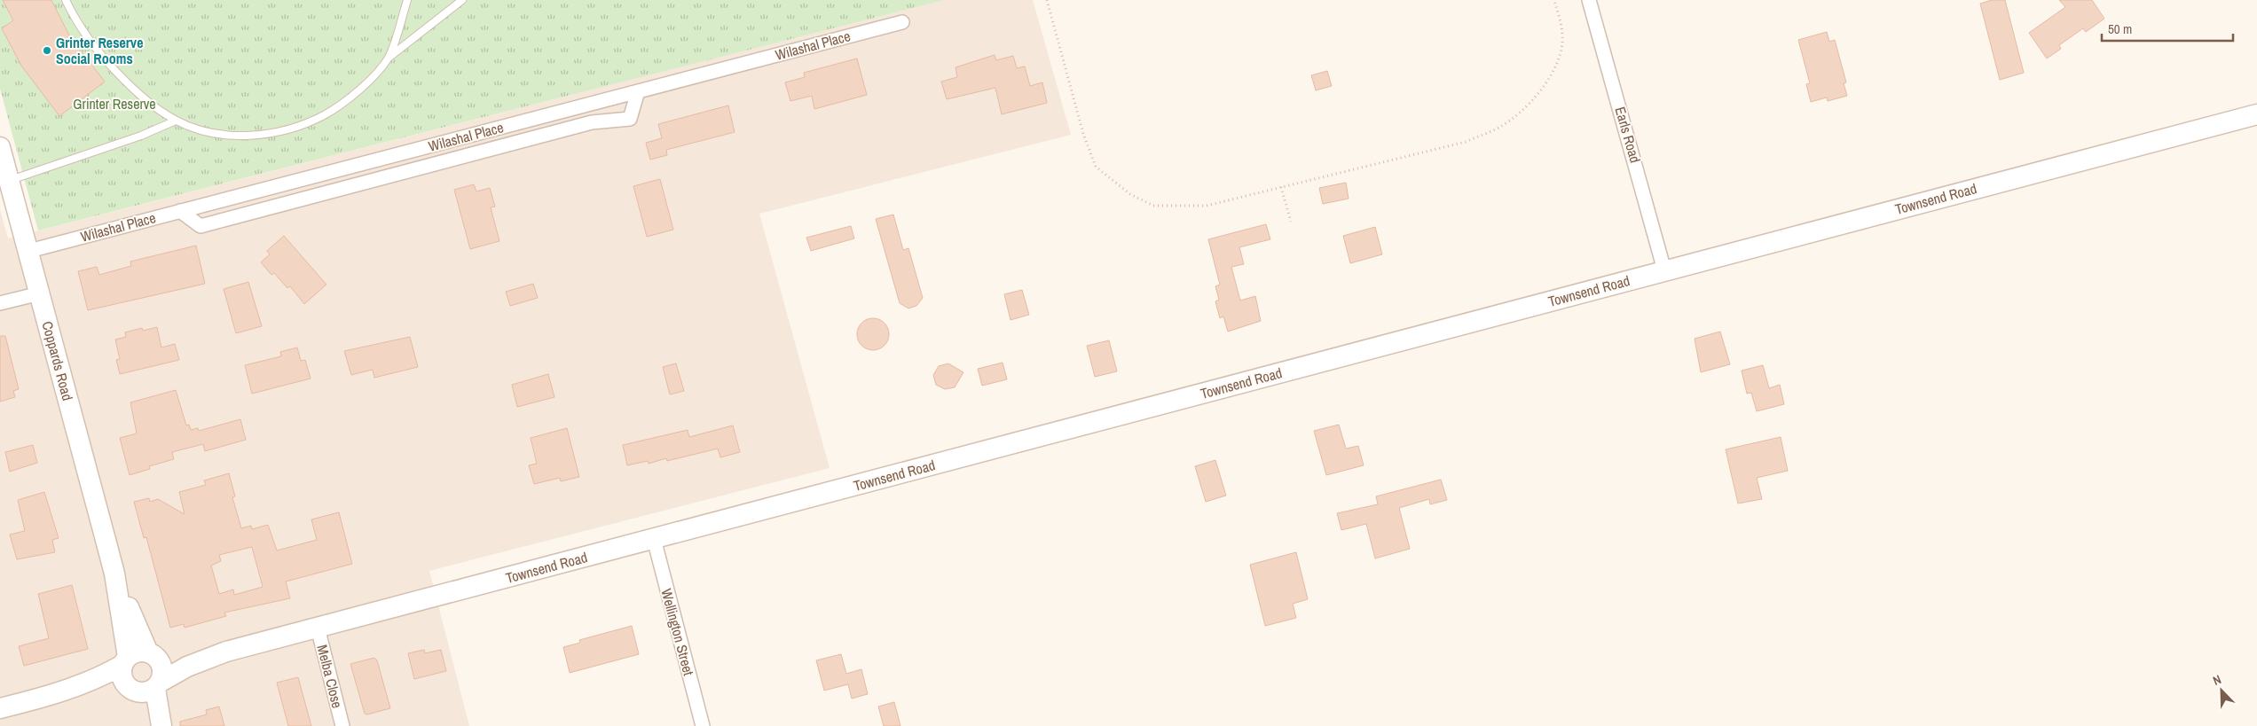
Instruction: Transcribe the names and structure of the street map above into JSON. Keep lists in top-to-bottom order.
{
  "streets": {
    "street": [
      "Wilashal Place",
      "Earls Road",
      "Townsend Road",
      "Coppards Road",
      "Wellington Street",
      "Melba Close"
    ]
  },
  "crossings": [
    ["Wilashal Place", "Coppards Road"],
    ["Earls Road", "Townsend Road"],
    ["Townsend Road", "Coppards Road"],
    ["Townsend Road", "Wellington Street"],
    ["Townsend Road", "Melba Close"]
  ],
  "parks": ["Grinter Reserve"],
  "places": ["Grinter Reserve Social Rooms"],
  "scale_bar": "50 m",
  "north": "top left"
}
